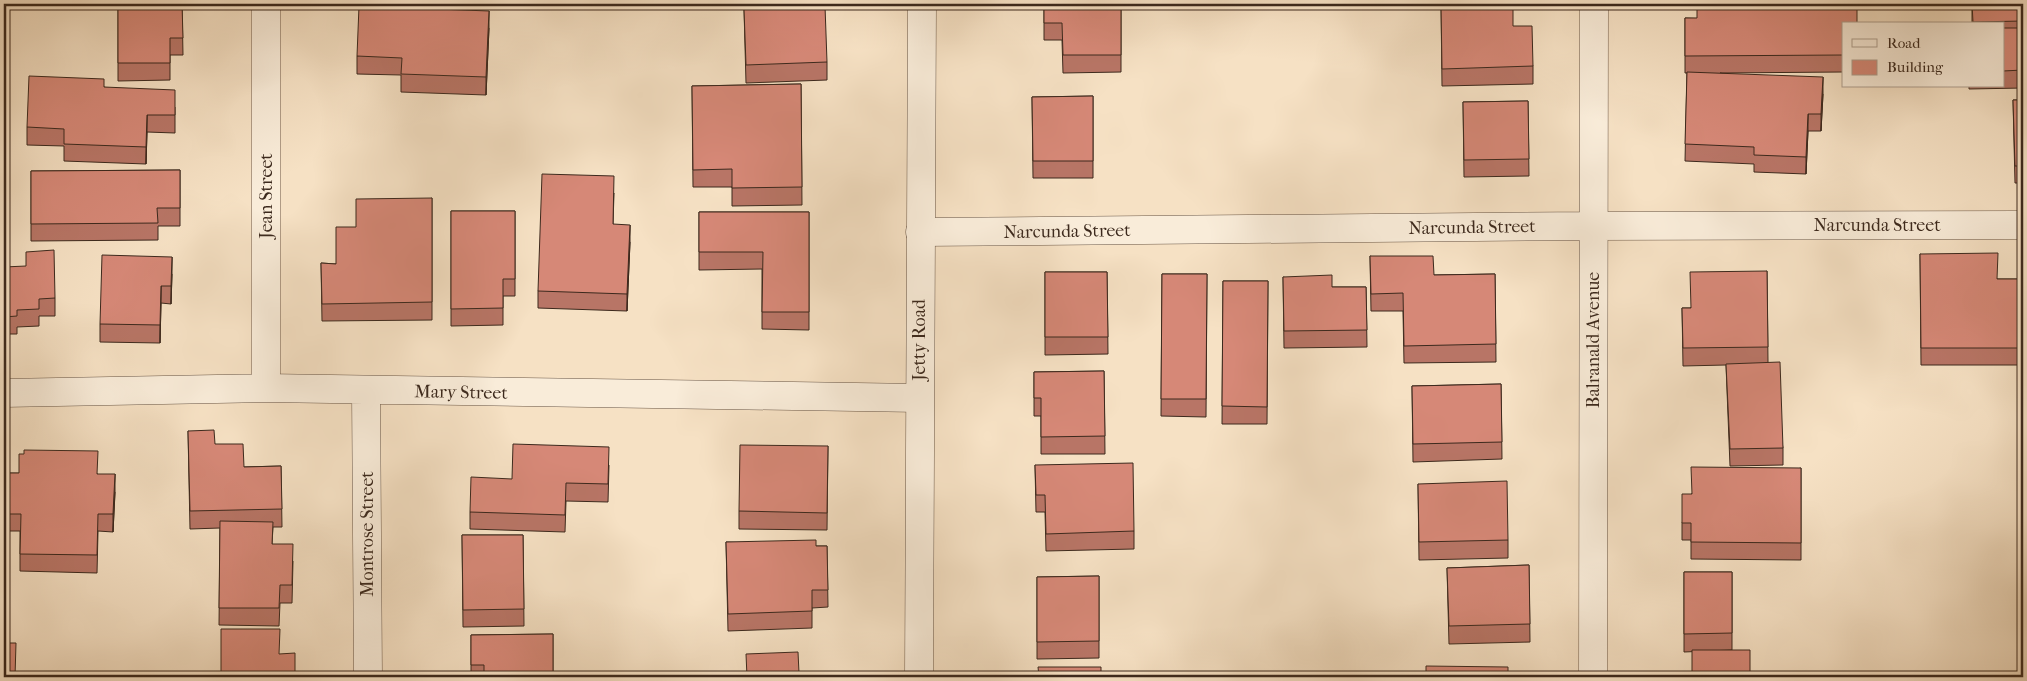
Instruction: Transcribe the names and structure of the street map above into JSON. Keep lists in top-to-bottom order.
{
  "streets": {
    "street": [
      "Jean Street",
      "Narcunda Street",
      "Jetty Road",
      "Balranald Avenue",
      "Mary Street",
      "Montrose Street"
    ]
  },
  "crossings": [
    ["Jean Street", "Mary Street"],
    ["Narcunda Street", "Jetty Road"],
    ["Narcunda Street", "Balranald Avenue"],
    ["Jetty Road", "Mary Street"],
    ["Mary Street", "Montrose Street"]
  ],
  "legend": ["Road", "Building"]
}
